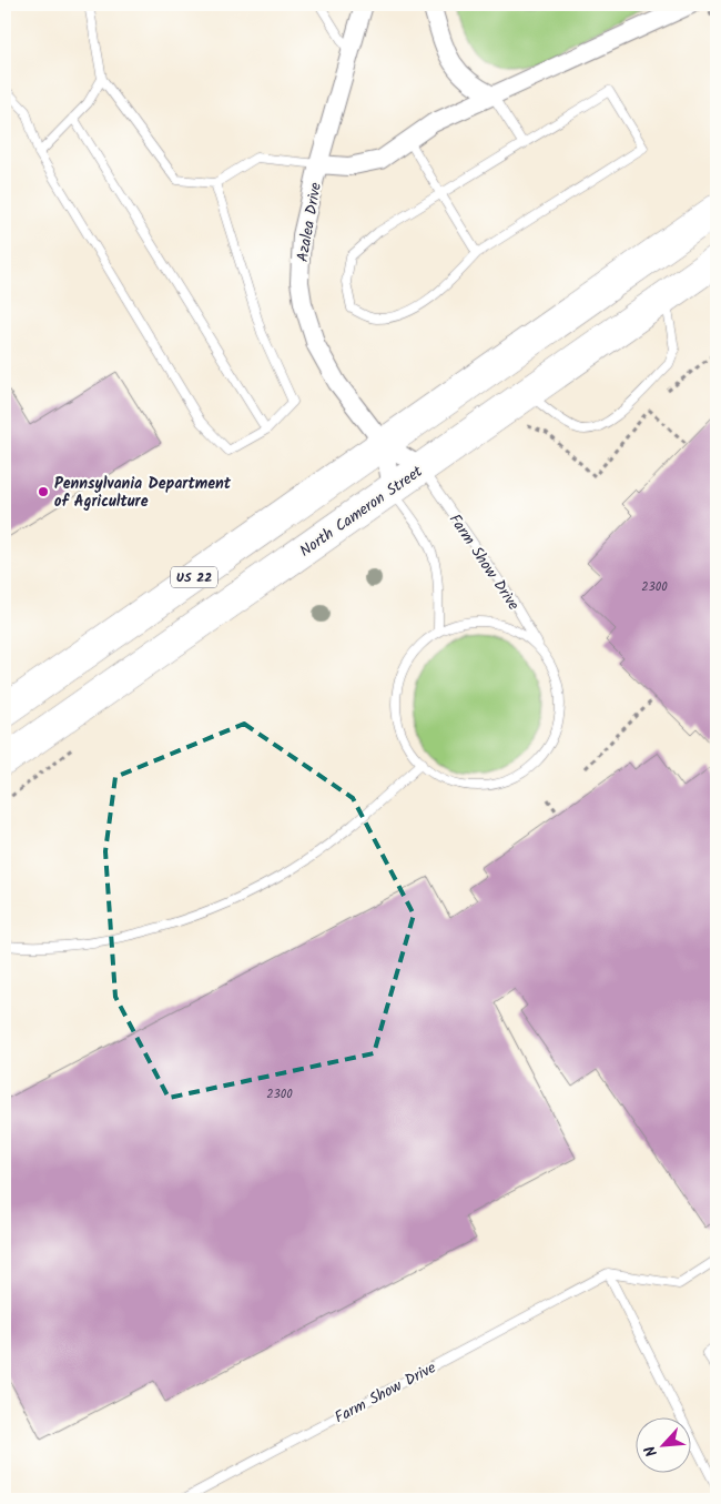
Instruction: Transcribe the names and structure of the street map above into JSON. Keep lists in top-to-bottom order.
{
  "streets": {
    "highway": ["North Cameron Street", "US 22"],
    "street": ["Azalea Drive"],
    "lane": ["Farm Show Drive"]
  },
  "crossings": [
    ["Azalea Drive", "North Cameron Street"],
    ["Azalea Drive", "Farm Show Drive"],
    ["Azalea Drive", "US 22"],
    ["North Cameron Street", "Farm Show Drive"]
  ],
  "places": ["Pennsylvania Department of Agriculture"],
  "house_numbers": ["2300", "2300"],
  "north": "bottom left"
}
